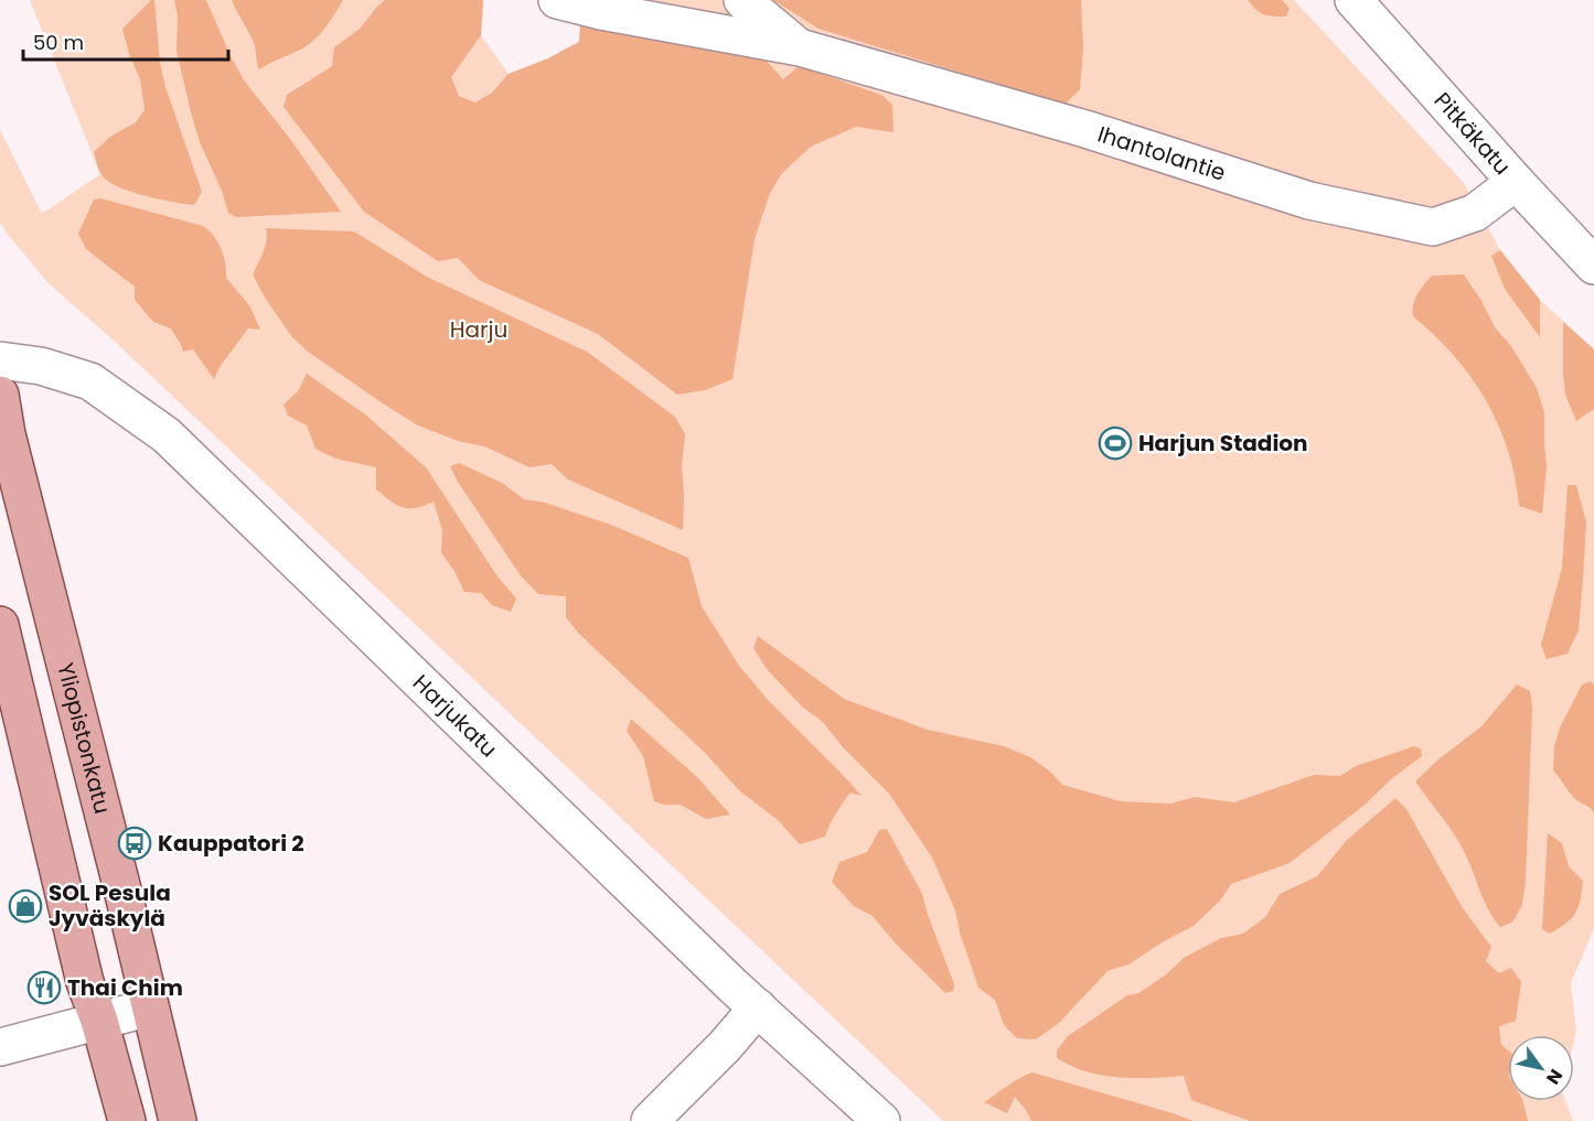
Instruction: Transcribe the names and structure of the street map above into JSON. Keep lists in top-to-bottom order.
{
  "streets": {
    "main road": ["Yliopistonkatu"],
    "street": ["Pitkäkatu", "Ihantolantie", "Harjukatu"]
  },
  "crossings": [
    ["Pitkäkatu", "Ihantolantie"]
  ],
  "parks": ["Harju"],
  "places": {
    "sports": ["Harjun Stadion"],
    "bus stop": ["Kauppatori 2"],
    "shop": ["SOL Pesula Jyväskylä"],
    "restaurant": ["Thai Chim"]
  },
  "scale_bar": "50 m",
  "north": "bottom right"
}
